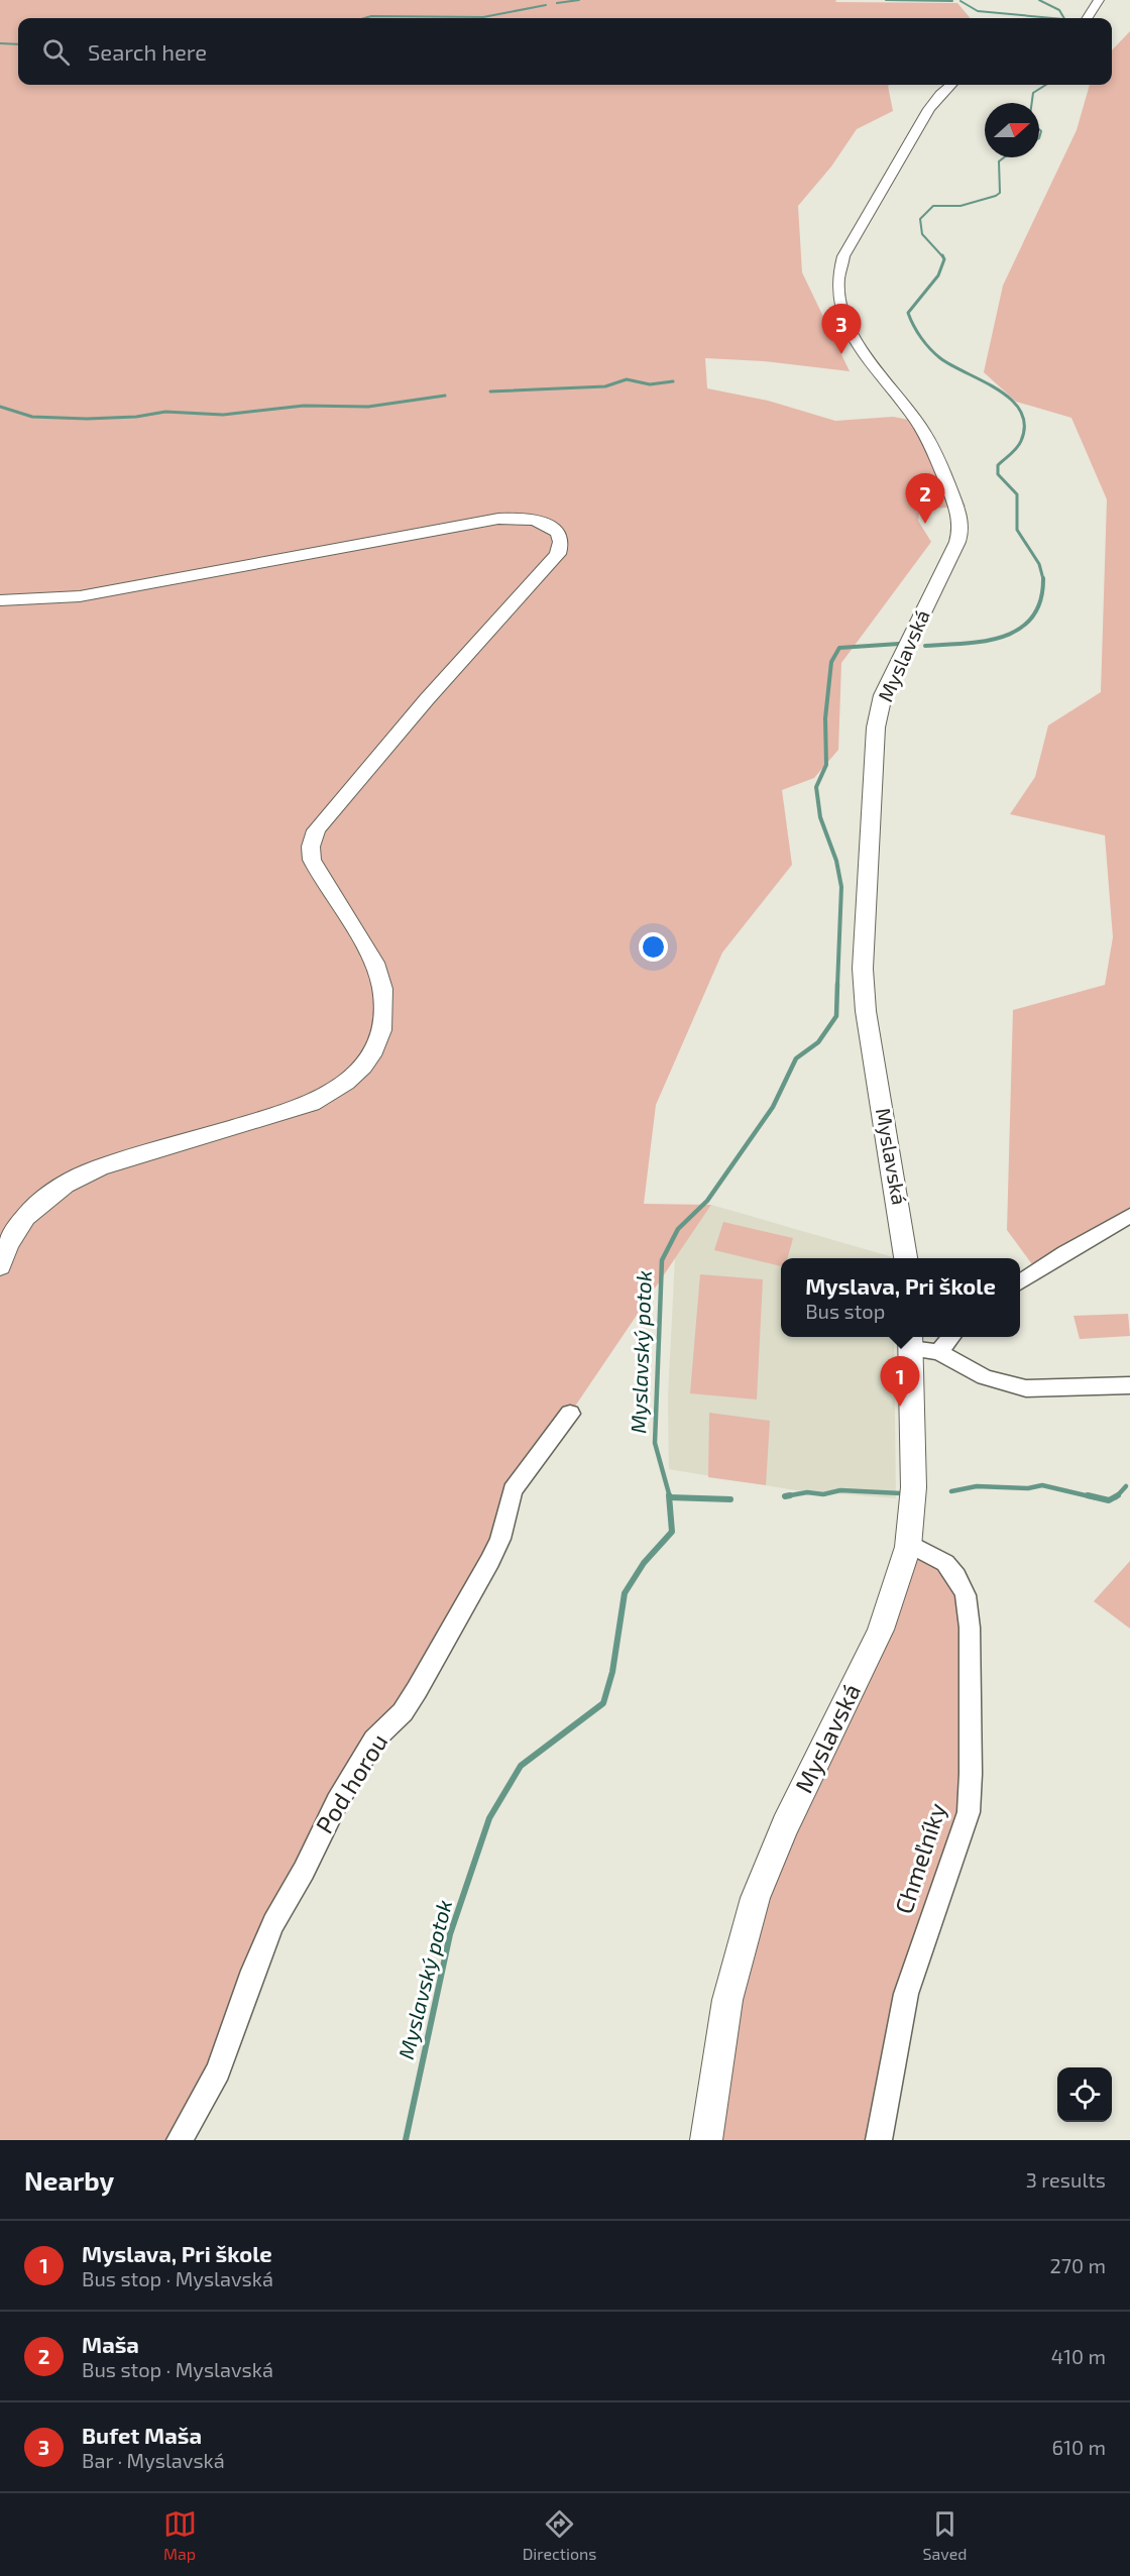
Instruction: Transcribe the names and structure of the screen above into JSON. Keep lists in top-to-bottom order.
{
  "streets": {
    "street": ["Myslavská", "Pod horou", "Chmeľníky"]
  },
  "crossings": [
    ["Myslavská", "Chmeľníky"]
  ],
  "water": ["Myslavský potok"],
  "north": "right",
  "page": {
    "search": "Search here",
    "pins": ["3", "2", "1"],
    "popup": ["Myslava, Pri škole", "Bus stop"],
    "heading": ["Nearby", "3 results"],
    "list": [
      {
        "mark": "1",
        "name": "Myslava, Pri škole",
        "note": "Bus stop · Myslavská",
        "value": "270 m"
      },
      {
        "mark": "2",
        "name": "Maša",
        "note": "Bus stop · Myslavská",
        "value": "410 m"
      },
      {
        "mark": "3",
        "name": "Bufet Maša",
        "note": "Bar · Myslavská",
        "value": "610 m"
      }
    ],
    "nav": ["Map", "Directions", "Saved"]
  }
}
